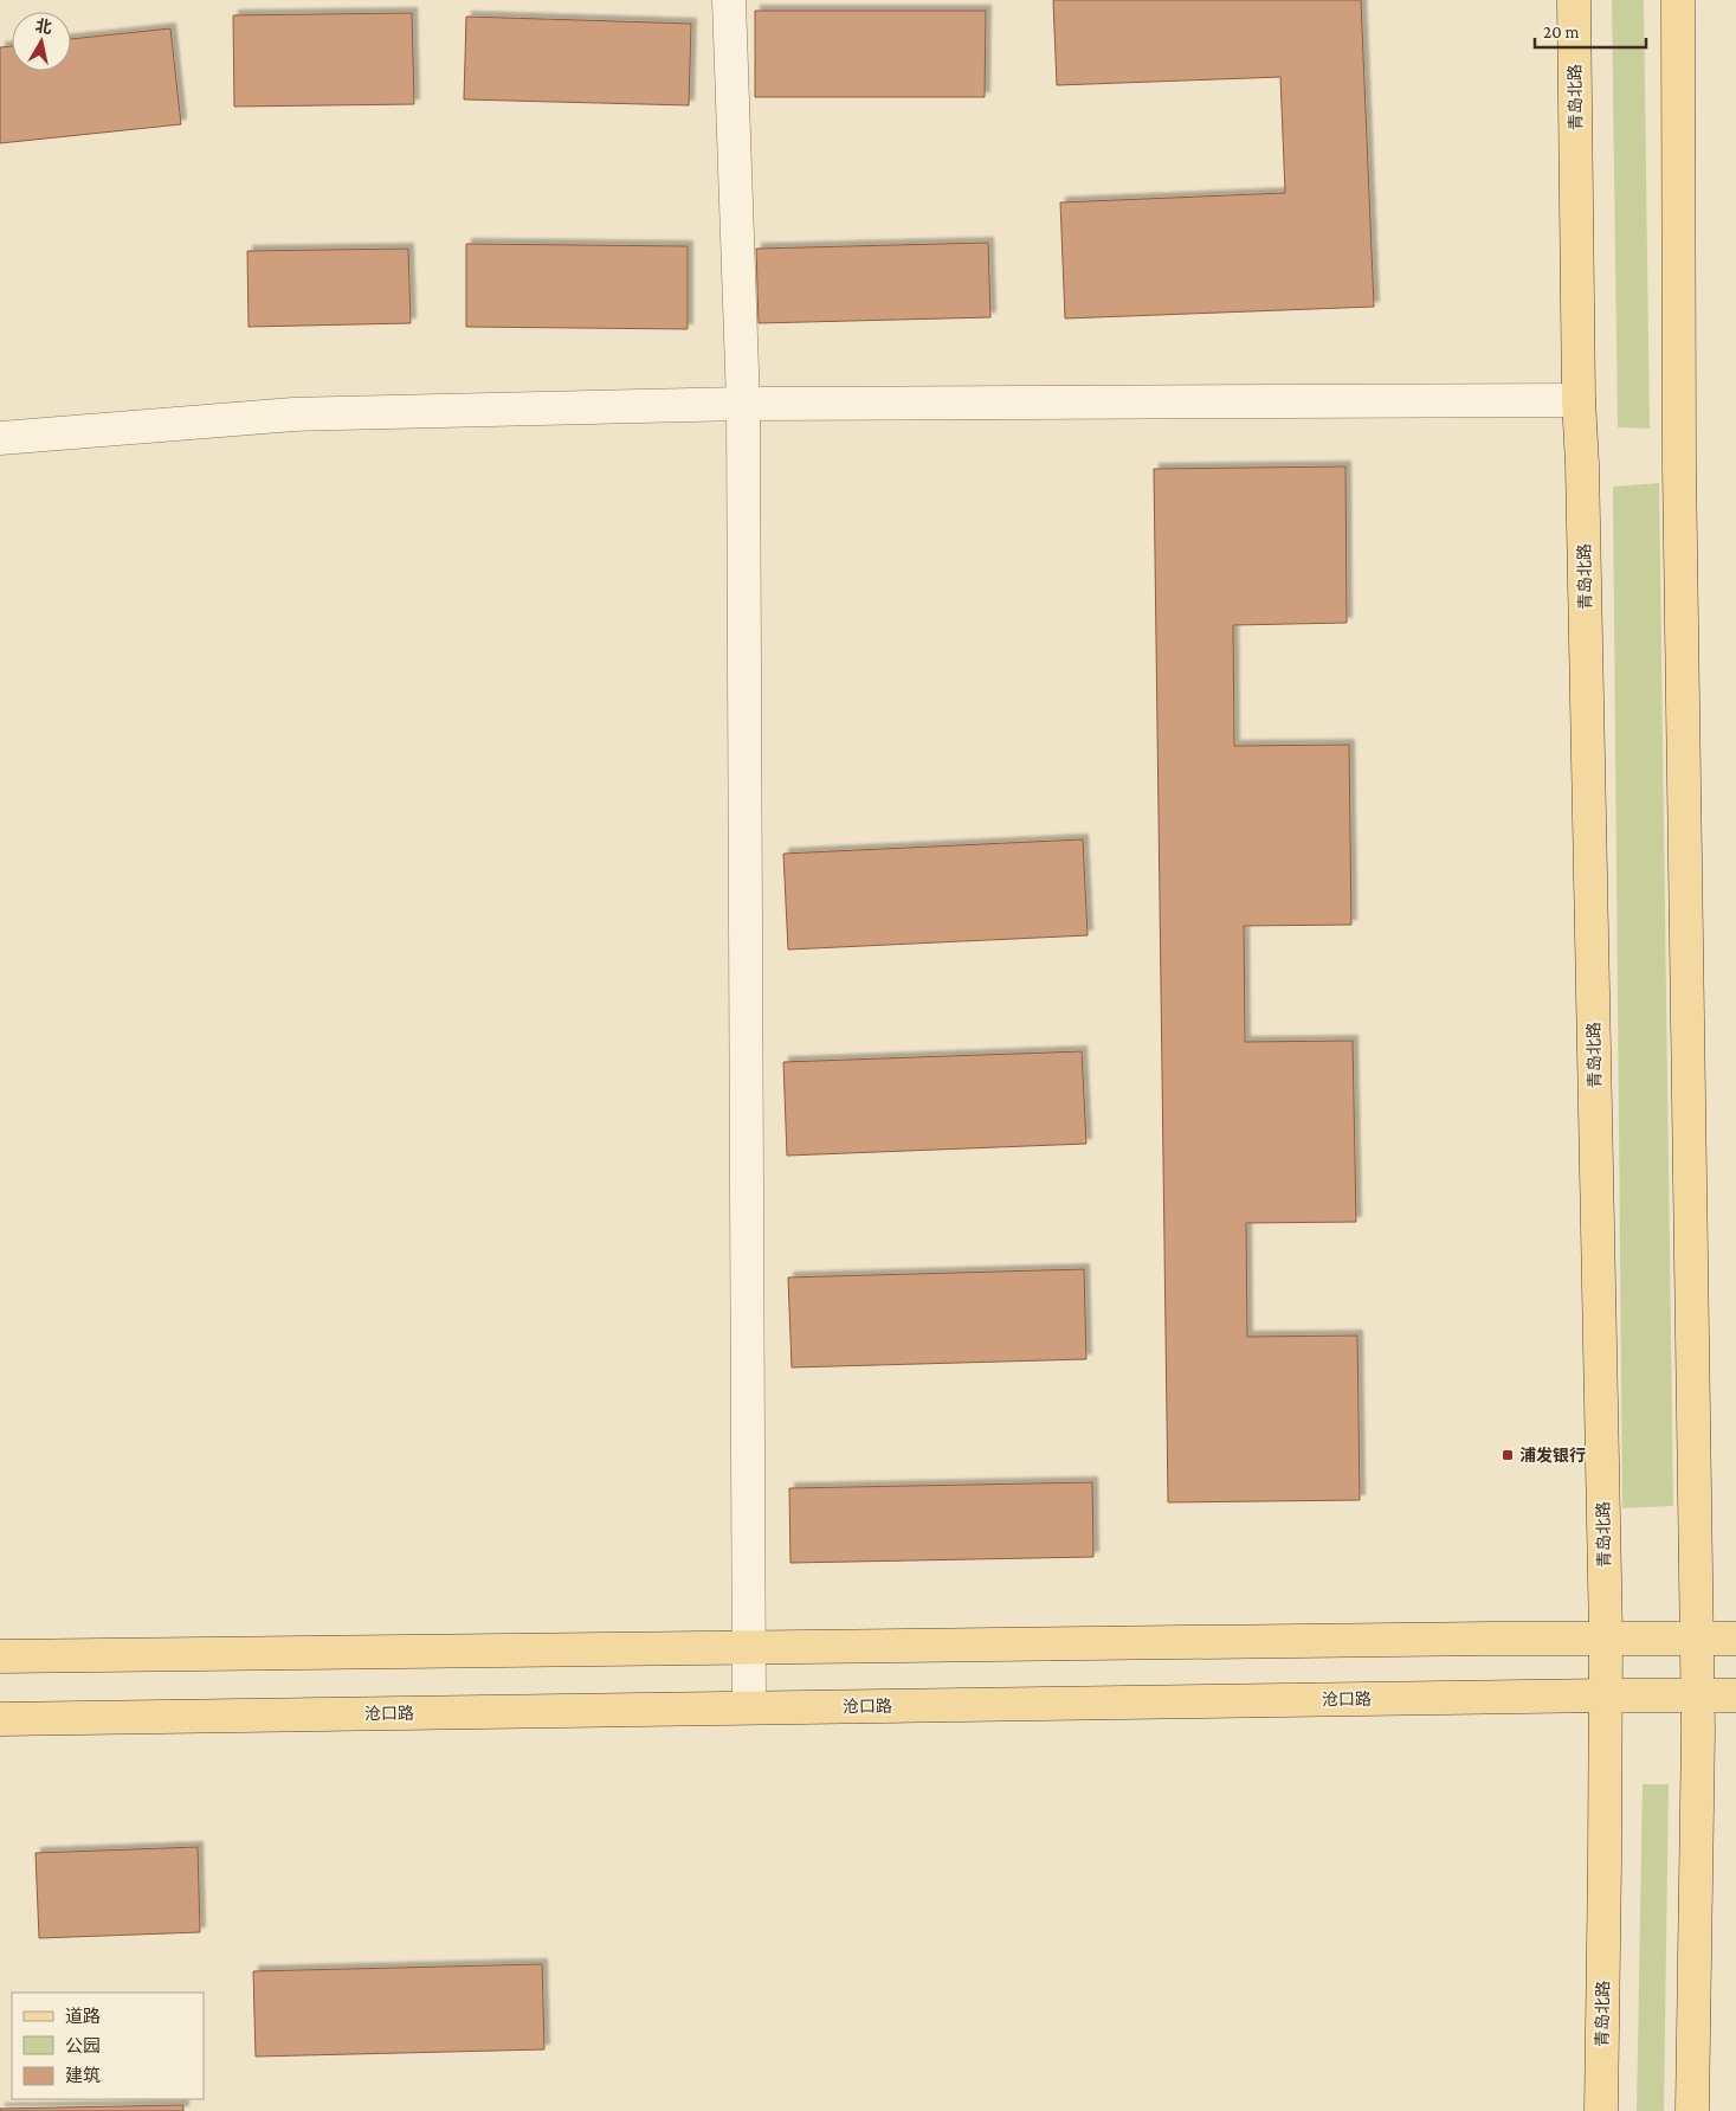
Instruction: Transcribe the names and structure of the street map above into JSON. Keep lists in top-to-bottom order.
{
  "streets": {
    "main road": ["青岛北路", "沧口路"]
  },
  "crossings": [
    ["青岛北路", "沧口路"]
  ],
  "places": {
    "transit": ["浦发银行"]
  },
  "legend": ["道路", "公园", "建筑"],
  "scale_bar": "20 m",
  "north": "top"
}
